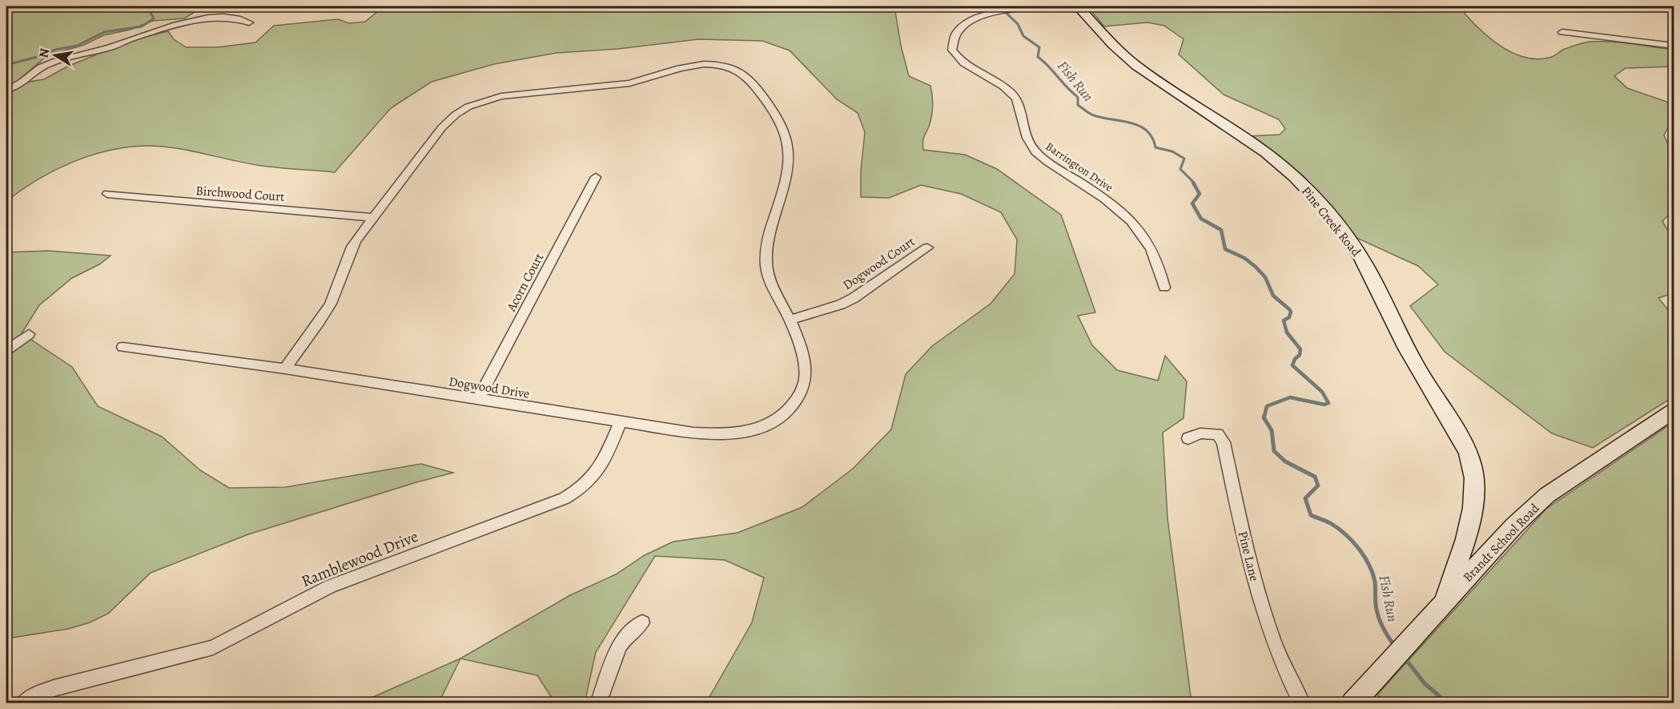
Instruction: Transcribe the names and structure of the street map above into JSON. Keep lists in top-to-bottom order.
{
  "streets": {
    "street": [
      "Barrington Drive",
      "Birchwood Court",
      "Pine Creek Road",
      "Dogwood Court",
      "Acorn Court",
      "Dogwood Drive",
      "Brandt School Road",
      "Pine Lane",
      "Ramblewood Drive"
    ]
  },
  "crossings": [
    ["Birchwood Court", "Dogwood Drive"],
    ["Pine Creek Road", "Brandt School Road"],
    ["Dogwood Court", "Dogwood Drive"],
    ["Acorn Court", "Dogwood Drive"],
    ["Dogwood Drive", "Ramblewood Drive"]
  ],
  "water": ["Fish Run"],
  "north": "left"
}
